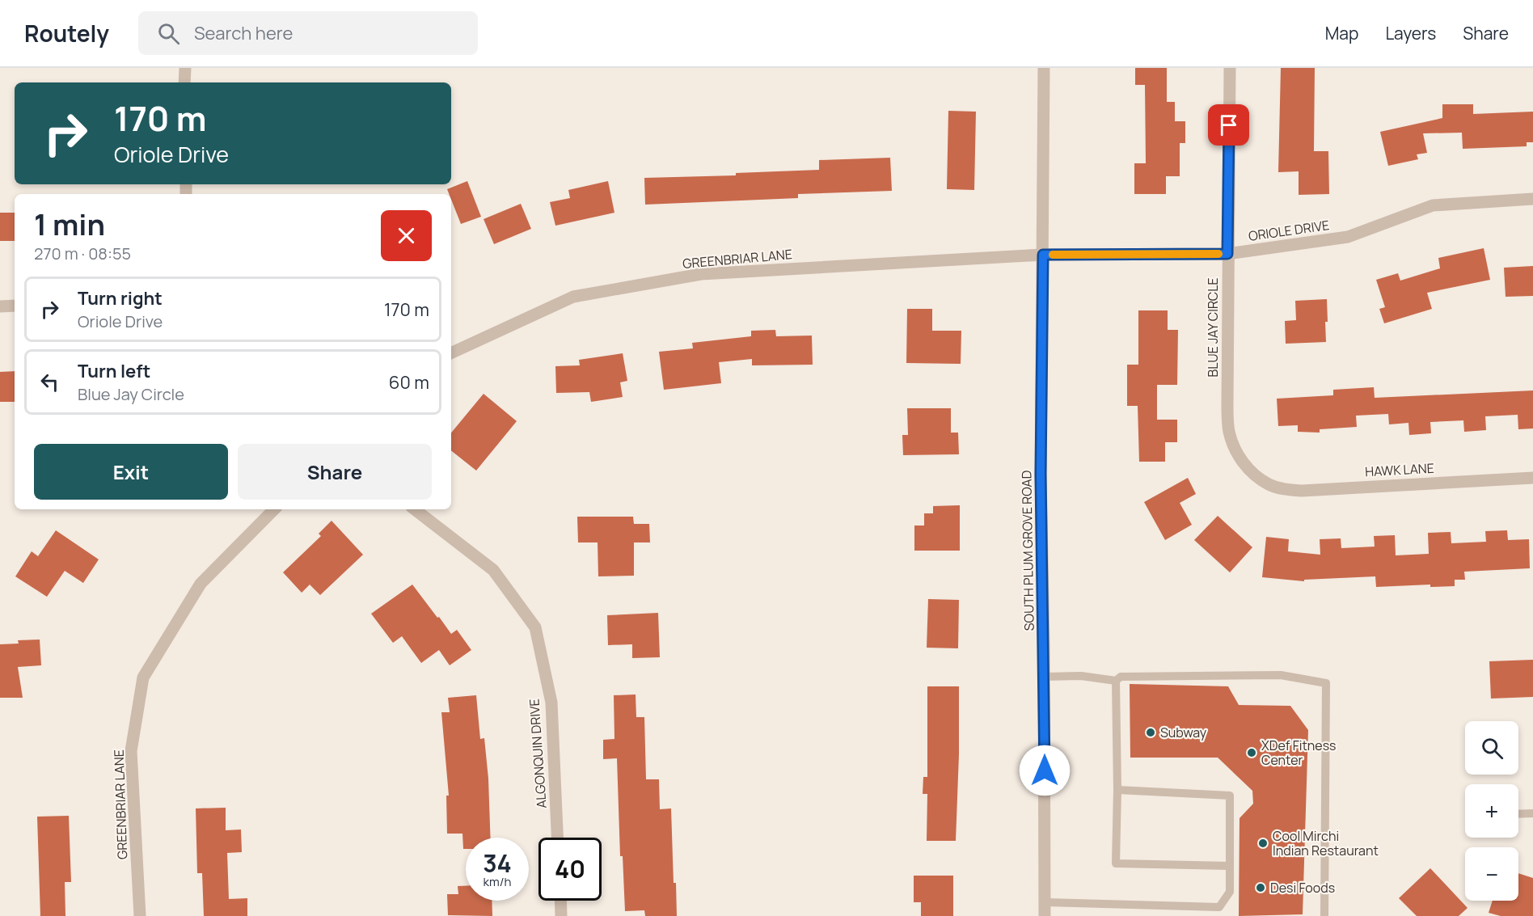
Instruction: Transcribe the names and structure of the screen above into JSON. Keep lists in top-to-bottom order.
{
  "streets": {
    "street": [
      "ORIOLE DRIVE",
      "GREENBRIAR LANE",
      "BLUE JAY CIRCLE",
      "HAWK LANE",
      "SOUTH PLUM GROVE ROAD",
      "ALGONQUIN DRIVE"
    ]
  },
  "crossings": [
    ["ORIOLE DRIVE", "GREENBRIAR LANE"],
    ["ORIOLE DRIVE", "BLUE JAY CIRCLE"],
    ["ORIOLE DRIVE", "SOUTH PLUM GROVE ROAD"],
    ["GREENBRIAR LANE", "SOUTH PLUM GROVE ROAD"],
    ["BLUE JAY CIRCLE", "HAWK LANE"]
  ],
  "places": [
    "Subway",
    "XDef Fitness Center",
    "Cool Mirchi Indian Restaurant",
    "Desi Foods"
  ],
  "page": {
    "header": "Routely",
    "search": "Search here",
    "nav": ["Map", "Layers", "Share"],
    "turn": ["170 m", "Oriole Drive"],
    "heading": ["1 min", "270 m · 08:55"],
    "list": [
      {
        "name": "Turn right",
        "note": "Oriole Drive",
        "value": "170 m"
      },
      {
        "name": "Turn left",
        "note": "Blue Jay Circle",
        "value": "60 m"
      }
    ],
    "buttons": ["Exit", "Share"],
    "map_buttons": ["+", "−"],
    "speed": "34 km/h",
    "limit": "40"
  }
}
